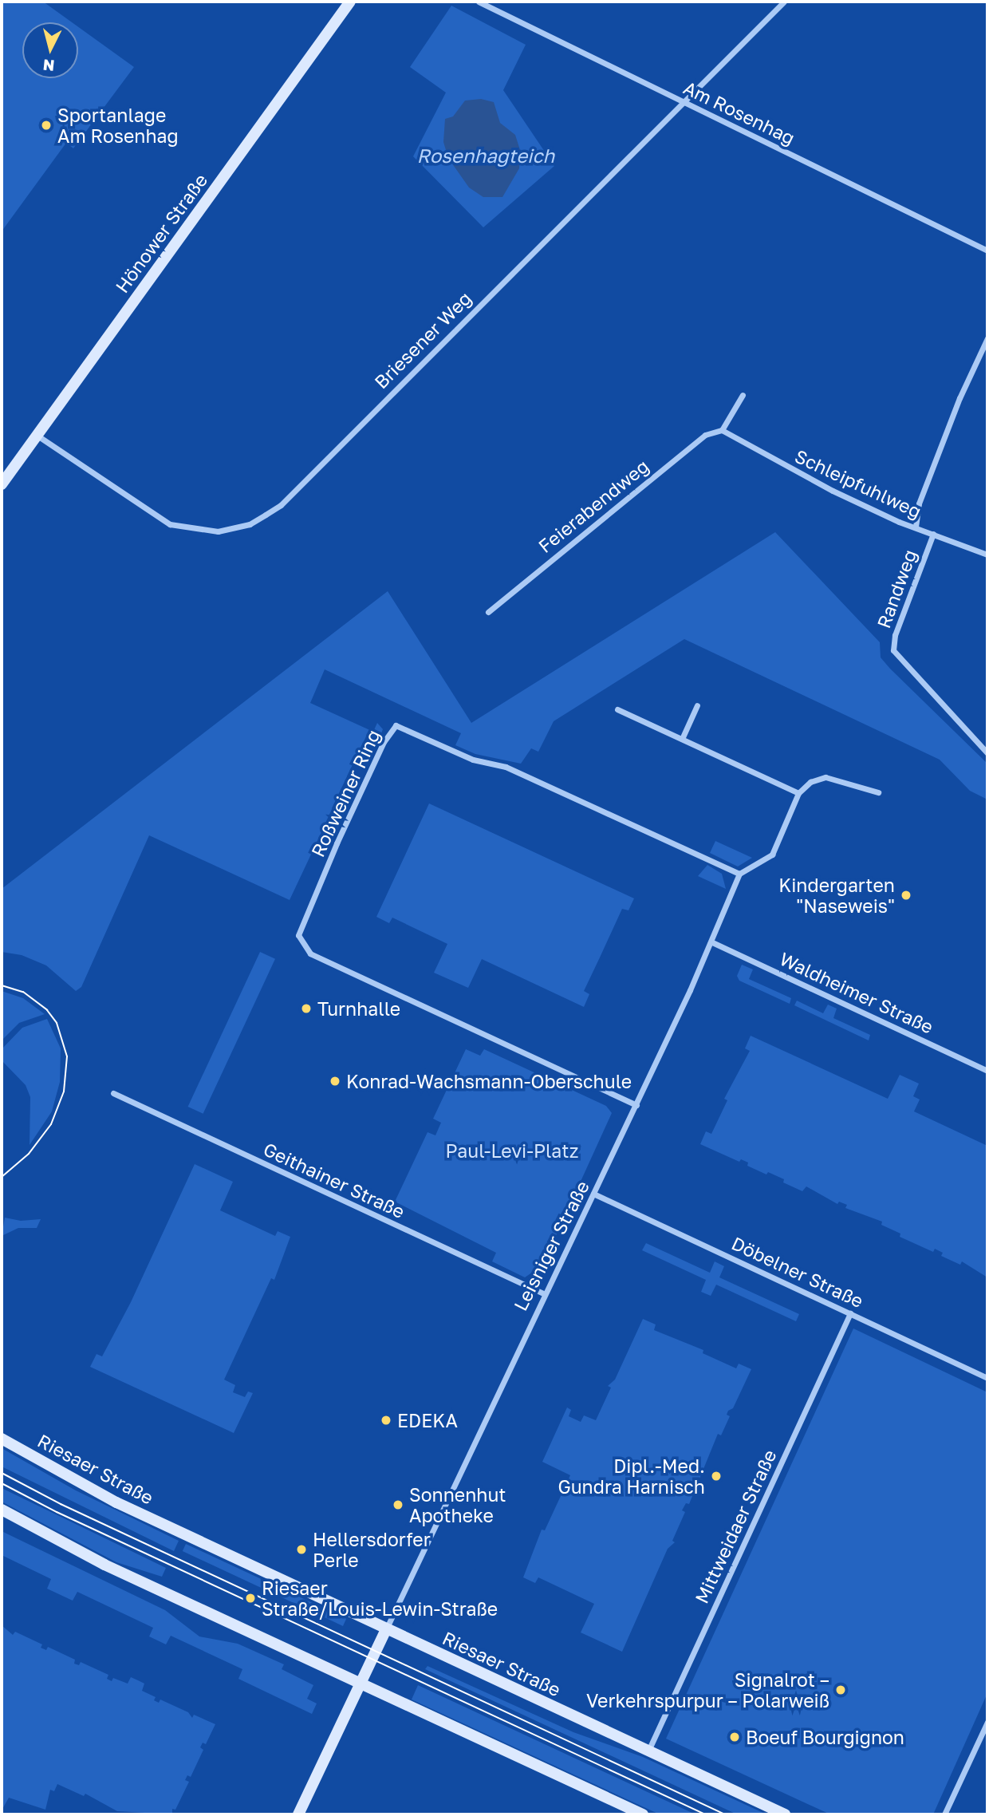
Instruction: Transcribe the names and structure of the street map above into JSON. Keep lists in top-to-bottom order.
{
  "streets": {
    "main road": ["Hönower Straße", "Riesaer Straße"],
    "street": [
      "Am Rosenhag",
      "Briesener Weg",
      "Schleipfuhlweg",
      "Feierabendweg",
      "Randweg",
      "Roßweiner Ring",
      "Waldheimer Straße",
      "Geithainer Straße",
      "Leisniger Straße",
      "Döbelner Straße",
      "Mittweidaer Straße"
    ]
  },
  "crossings": [
    ["Am Rosenhag", "Briesener Weg"],
    ["Hönower Straße", "Briesener Weg"],
    ["Schleipfuhlweg", "Feierabendweg"],
    ["Schleipfuhlweg", "Randweg"],
    ["Roßweiner Ring", "Leisniger Straße"],
    ["Waldheimer Straße", "Leisniger Straße"],
    ["Geithainer Straße", "Leisniger Straße"],
    ["Leisniger Straße", "Döbelner Straße"],
    ["Leisniger Straße", "Riesaer Straße"],
    ["Döbelner Straße", "Mittweidaer Straße"],
    ["Riesaer Straße", "Mittweidaer Straße"]
  ],
  "water": ["Rosenhagteich"],
  "parks": ["Paul-Levi-Platz"],
  "places": [
    "Sportanlage Am Rosenhag",
    "Kindergarten \"Naseweis\"",
    "Turnhalle",
    "Konrad-Wachsmann-Oberschule",
    "EDEKA",
    "Dipl.-Med. Gundra Harnisch",
    "Sonnenhut Apotheke",
    "Hellersdorfer Perle",
    "Riesaer Straße/Louis-Lewin-Straße",
    "Signalrot – Verkehrspurpur – Polarweiß",
    "Boeuf Bourgignon"
  ],
  "north": "bottom"
}
